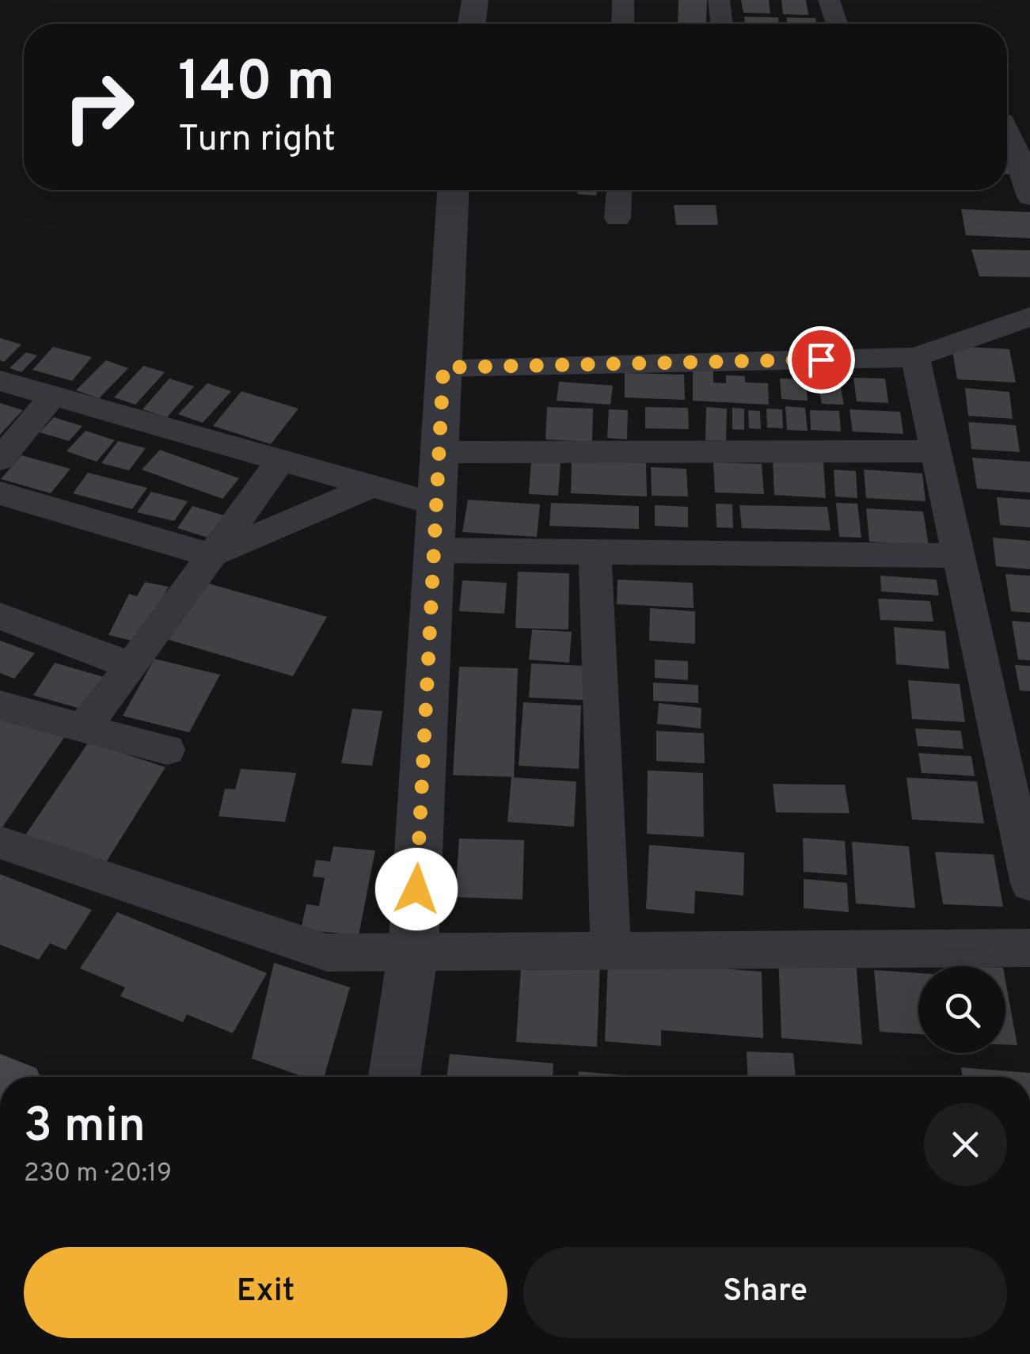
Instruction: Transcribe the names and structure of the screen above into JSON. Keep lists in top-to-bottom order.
{
  "page": {
    "turn": ["140 m", "Turn right"],
    "heading": ["3 min", "230 m · 20:19"],
    "buttons": ["Exit", "Share"]
  }
}
